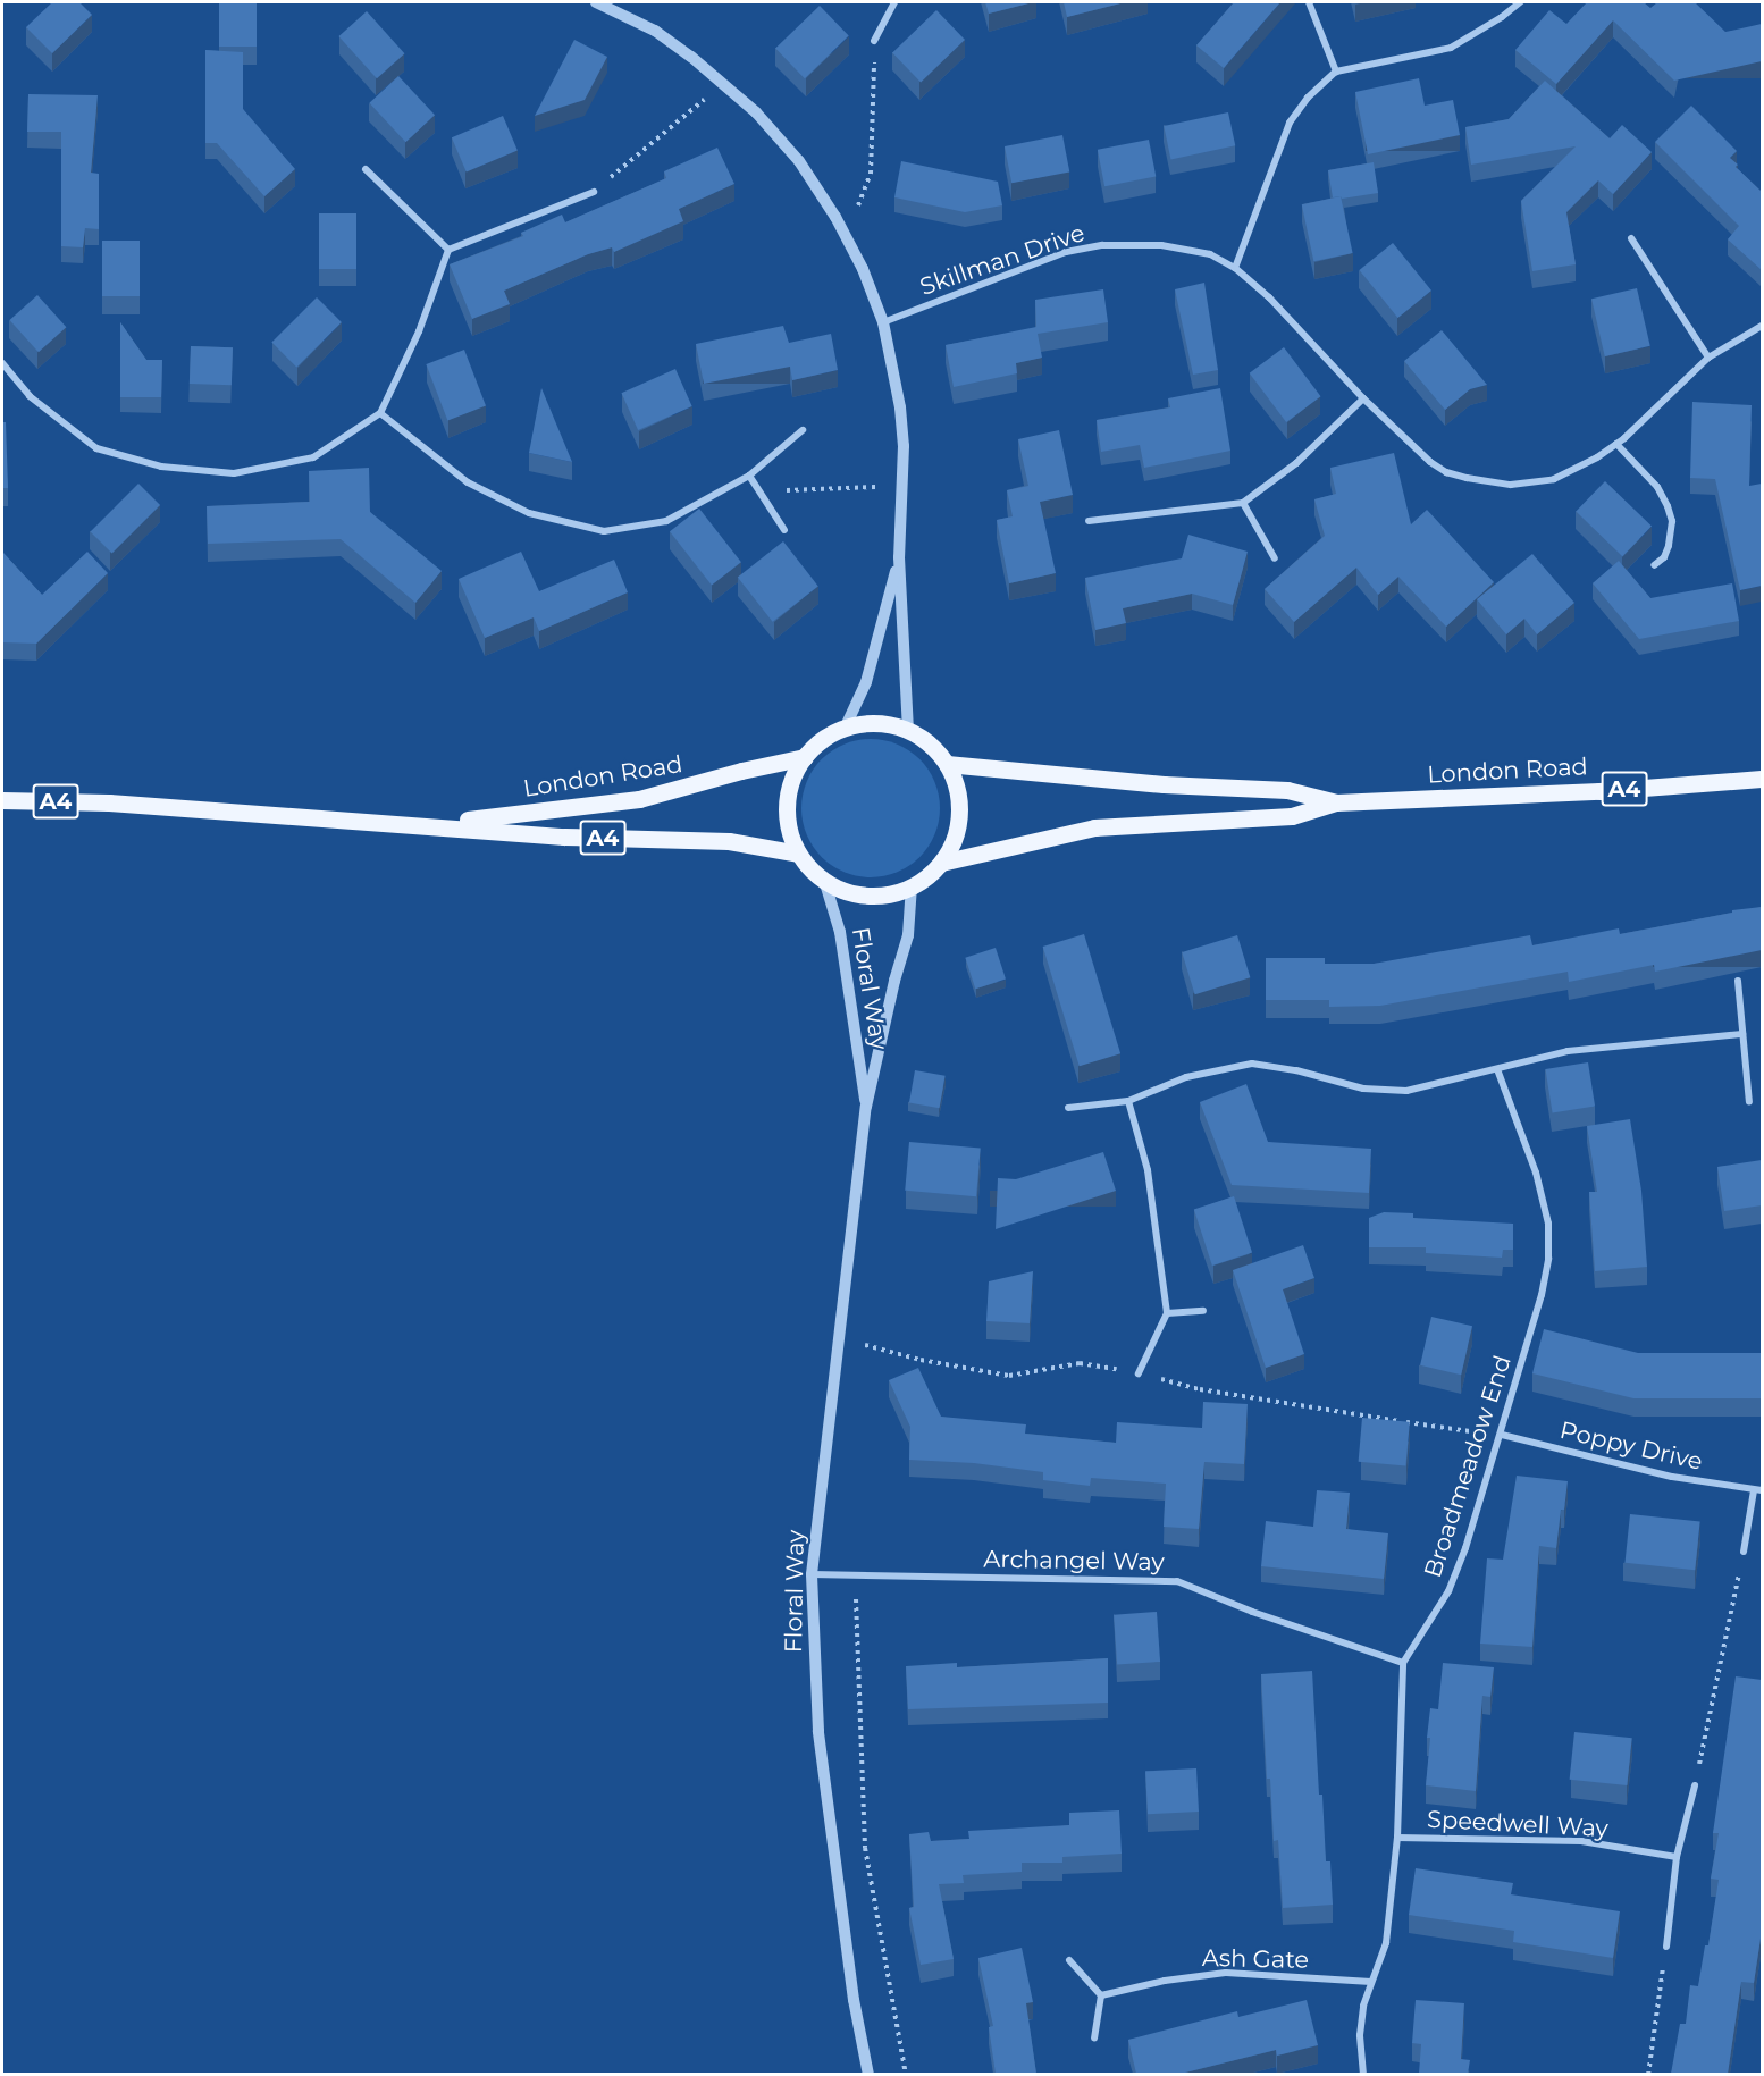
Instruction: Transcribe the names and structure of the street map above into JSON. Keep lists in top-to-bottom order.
{
  "streets": {
    "main road": ["London Road", "A4"],
    "street": [
      "Skillman Drive",
      "Floral Way",
      "Poppy Drive",
      "Broadmeadow End",
      "Archangel Way",
      "Speedwell Way",
      "Ash Gate"
    ]
  },
  "crossings": [
    ["London Road", "A4"],
    ["London Road", "Floral Way"],
    ["A4", "Floral Way"],
    ["Floral Way", "Archangel Way"],
    ["Poppy Drive", "Broadmeadow End"],
    ["Broadmeadow End", "Archangel Way"]
  ]
}
